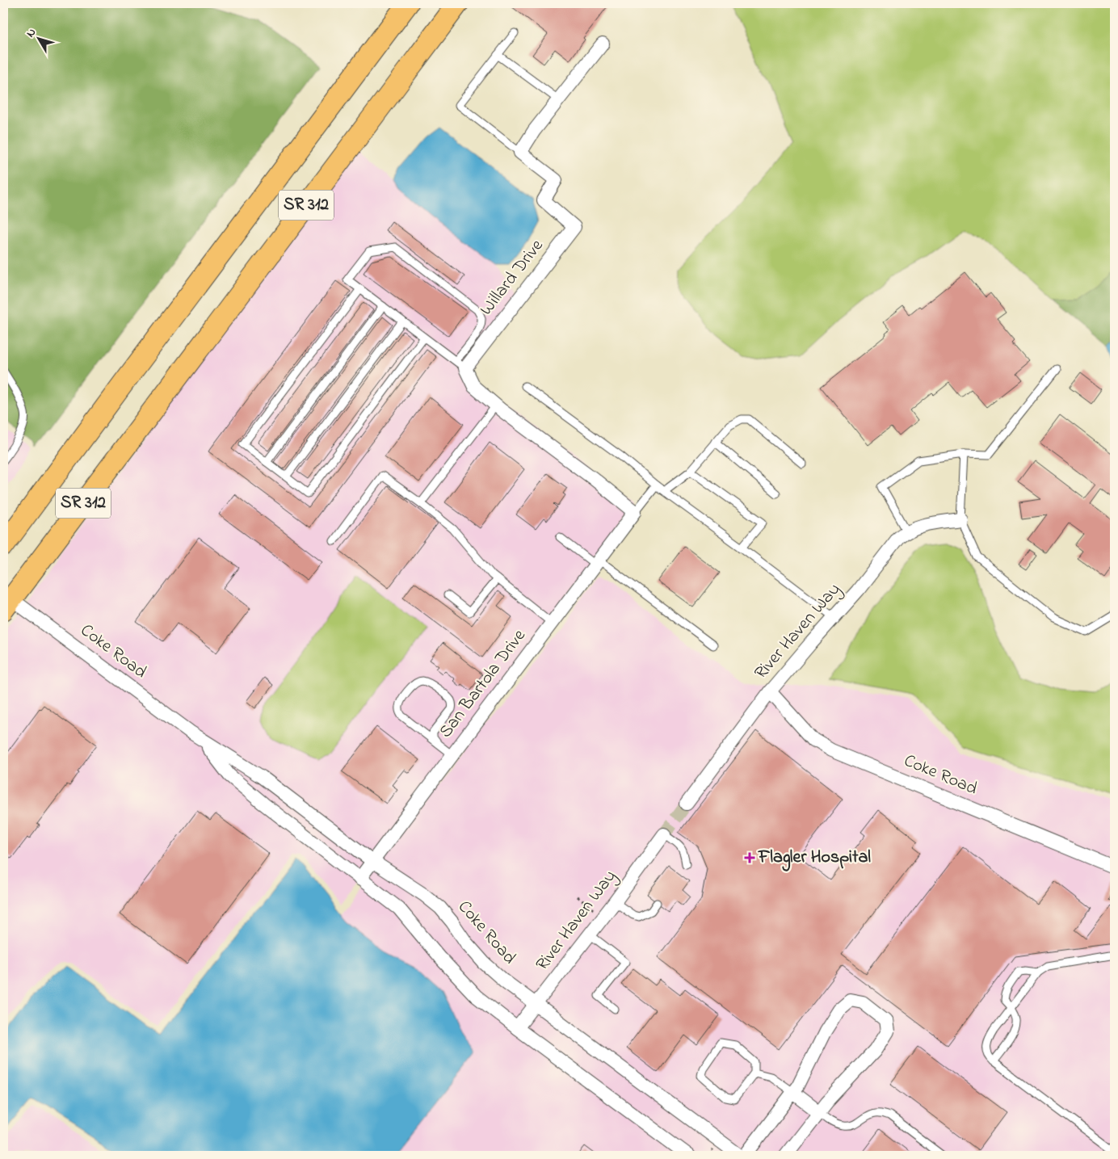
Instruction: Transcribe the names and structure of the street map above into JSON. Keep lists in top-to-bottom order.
{
  "streets": {
    "main road": ["SR 312"],
    "street": [
      "Willard Drive",
      "River Haven Way",
      "Coke Road",
      "San Bartola Drive"
    ]
  },
  "crossings": [
    ["SR 312", "Coke Road"],
    ["River Haven Way", "Coke Road"],
    ["Coke Road", "San Bartola Drive"]
  ],
  "places": {
    "health": ["Flagler Hospital"]
  },
  "north": "top left"
}
